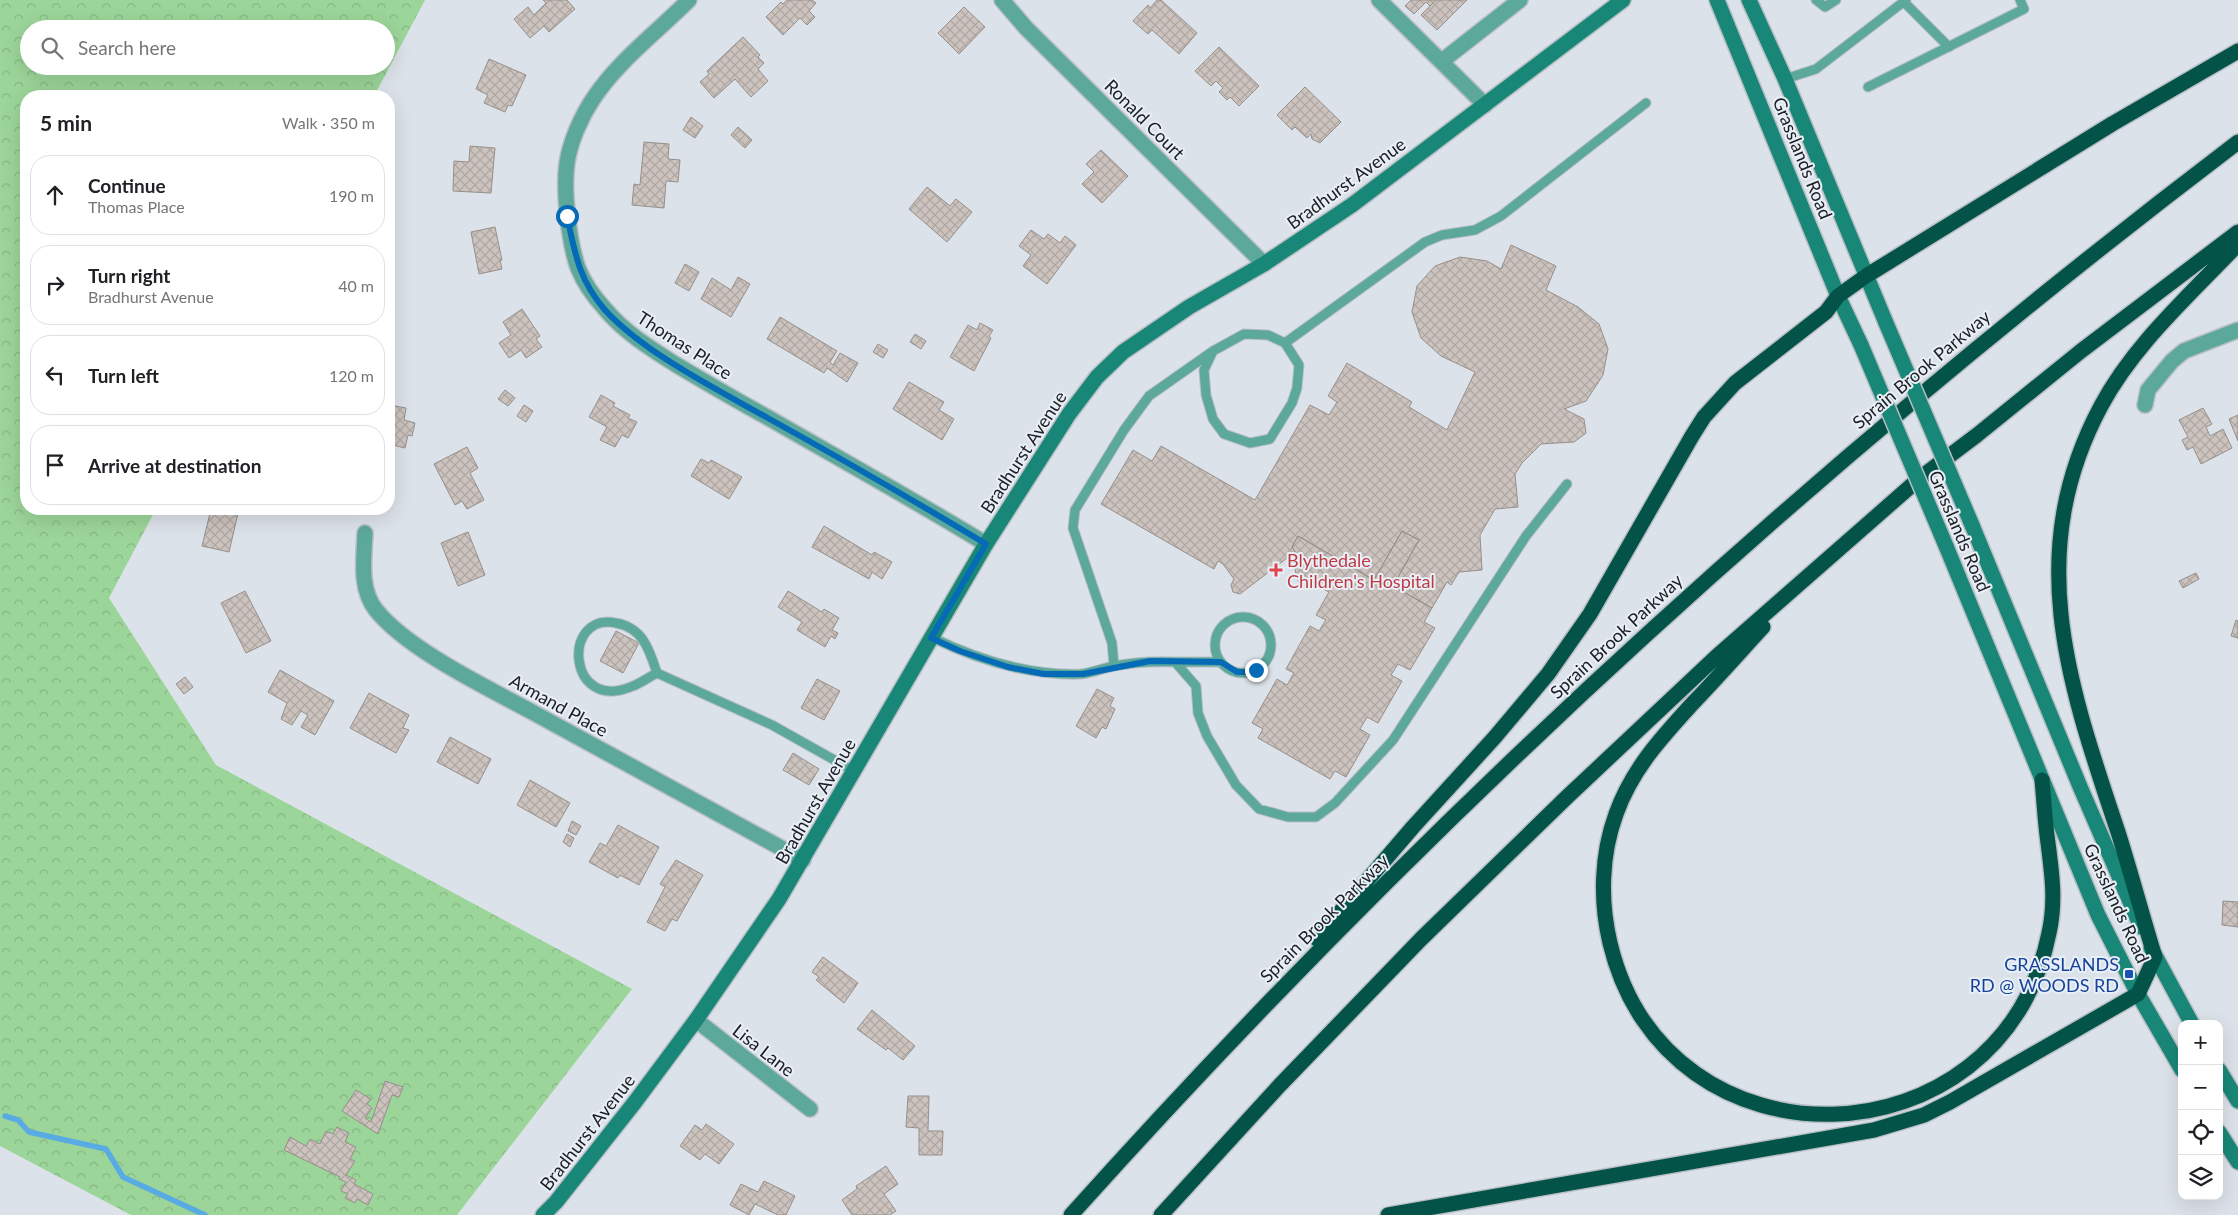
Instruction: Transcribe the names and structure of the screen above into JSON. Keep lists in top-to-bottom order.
{
  "streets": {
    "highway": ["Sprain Brook Parkway"],
    "main road": ["Grasslands Road", "Bradhurst Avenue"],
    "street": [
      "Ronald Court",
      "Thomas Place",
      "Armand Place",
      "Lisa Lane"
    ]
  },
  "crossings": [
    ["Ronald Court", "Bradhurst Avenue"],
    ["Bradhurst Avenue", "Thomas Place"],
    ["Bradhurst Avenue", "Armand Place"],
    ["Bradhurst Avenue", "Lisa Lane"]
  ],
  "places": {
    "health": ["Blythedale Children's Hospital"],
    "transit": ["GRASSLANDS RD @ WOODS RD"]
  },
  "page": {
    "search": "Search here",
    "heading": ["5 min", "Walk · 350 m"],
    "list": [
      ["Continue", "Thomas Place", "190 m"],
      ["Turn right", "Bradhurst Avenue", "40 m"],
      ["Turn left", "120 m"],
      "Arrive at destination"
    ],
    "map_buttons": ["+", "−"]
  }
}
